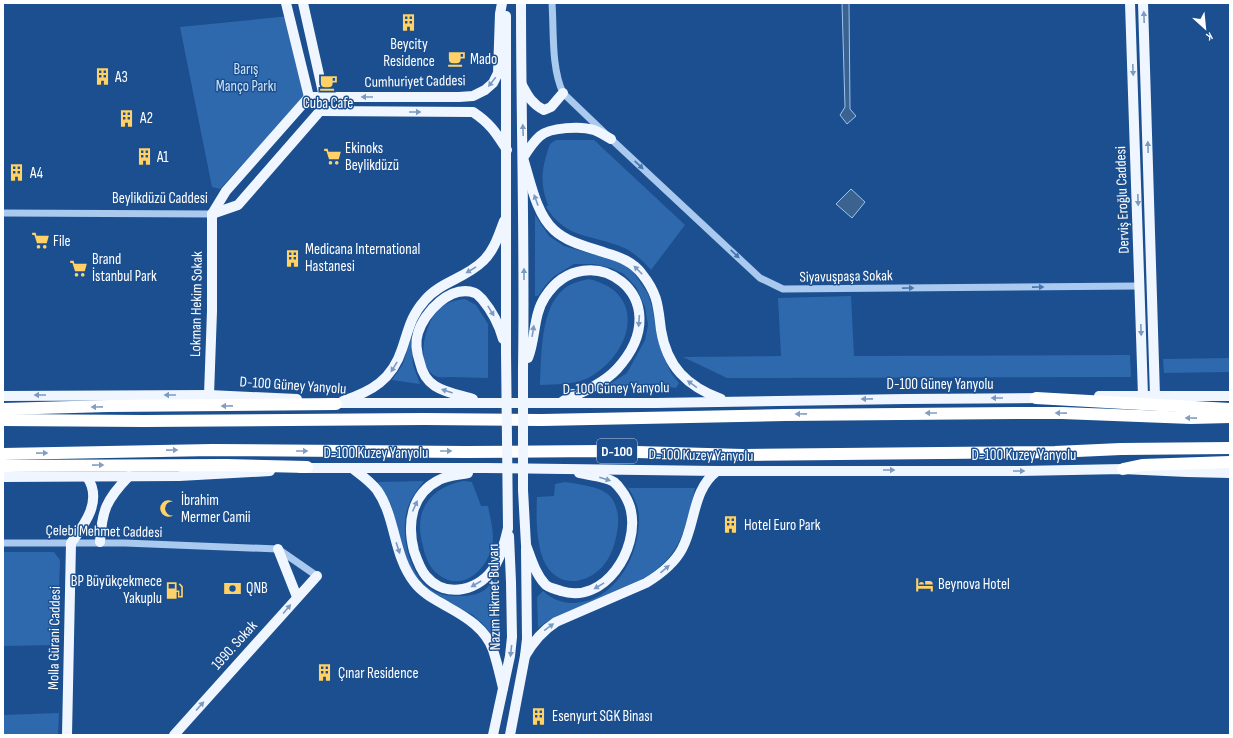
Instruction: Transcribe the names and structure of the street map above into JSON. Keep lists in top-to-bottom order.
{
  "streets": {
    "highway": ["D-100"],
    "main road": [
      "Cumhuriyet Caddesi",
      "Beylikdüzü Caddesi",
      "Derviş Eroğlu Caddesi",
      "Lokman Hekim Sokak",
      "D-100 Güney Yanyolu",
      "D-100 Kuzey Yanyolu",
      "Nazım Hikmet Bulvarı",
      "Molla Gürani Caddesi",
      "1990. Sokak"
    ],
    "street": ["Siyavuşpaşa Sokak", "Çelebi Mehmet Caddesi"]
  },
  "crossings": [
    ["Cumhuriyet Caddesi", "Beylikdüzü Caddesi"],
    ["Beylikdüzü Caddesi", "Lokman Hekim Sokak"],
    ["Derviş Eroğlu Caddesi", "Siyavuşpaşa Sokak"],
    ["Derviş Eroğlu Caddesi", "D-100 Güney Yanyolu"],
    ["Lokman Hekim Sokak", "D-100 Güney Yanyolu"],
    ["Çelebi Mehmet Caddesi", "Molla Gürani Caddesi"]
  ],
  "one_way": ["Siyavuşpaşa Sokak", "D-100 Güney Yanyolu", "1990. Sokak"],
  "parks": ["Barış Manço Parkı"],
  "places": {
    "building": [
      "Beycity Residence",
      "A3",
      "A2",
      "A1",
      "A4",
      "Medicana International Hastanesi",
      "Hotel Euro Park",
      "Çınar Residence",
      "Esenyurt SGK Binası"
    ],
    "cafe": ["Mado", "Cuba Cafe"],
    "supermarket": ["Ekinoks Beylikdüzü", "File", "Brand İstanbul Park"],
    "mosque": ["İbrahim Mermer Camii"],
    "hotel": ["Beynova Hotel"],
    "bank": ["QNB"],
    "fuel station": ["BP Büyükçekmece Yakuplu"]
  },
  "north": "bottom right"
}
